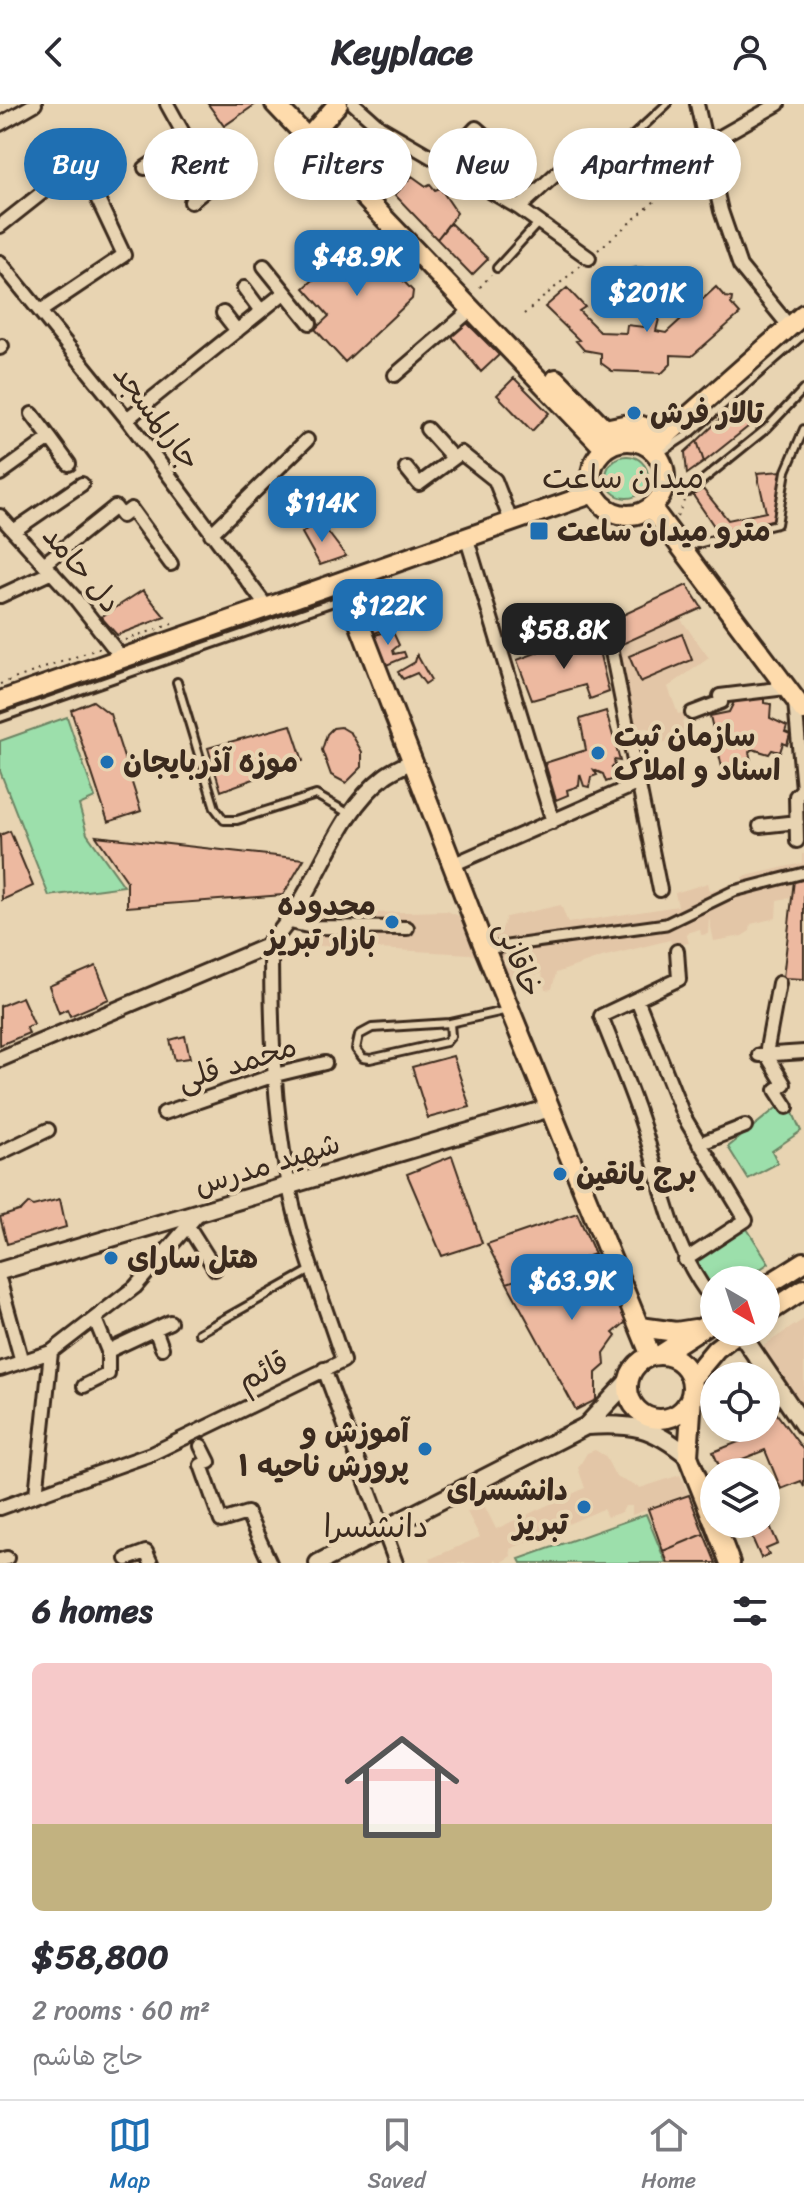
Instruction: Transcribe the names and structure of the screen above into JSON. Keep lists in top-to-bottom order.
{
  "streets": {
    "main road": ["خاقانی", "شهید مدرس"],
    "street": [
      "جارالمسجد",
      "دل حامد",
      "محمد قلی",
      "قائم"
    ]
  },
  "crossings": [
    ["خاقانی", "شهید مدرس"],
    ["محمد قلی", "قائم"],
    ["شهید مدرس", "قائم"]
  ],
  "districts": ["میدان ساعت", "دانشسرا"],
  "places": {
    "other": [
      "تالار فرش",
      "سازمان ثبت اسناد و املاک",
      "موزه آذربایجان",
      "محدوده بازار تبریز",
      "برج یانقین",
      "هتل سارای",
      "آموزش و پرورش ناحیه ۱",
      "دانشسرای تبریز"
    ],
    "transit": ["مترو میدان ساعت"]
  },
  "north": "bottom right",
  "page": {
    "header": "Keyplace",
    "chip": [
      "Buy",
      "Rent",
      "Filters",
      "New",
      "Apartment"
    ],
    "price": [
      "$48.9K",
      "$201K",
      "$114K",
      "$122K",
      "$58.8K",
      "$63.9K"
    ],
    "heading": "6 homes",
    "list": [
      {
        "name": "$58,800",
        "note": "2 rooms · 60 m² · حاج هاشم"
      }
    ],
    "tabs": ["Map", "Saved", "Home"]
  }
}
